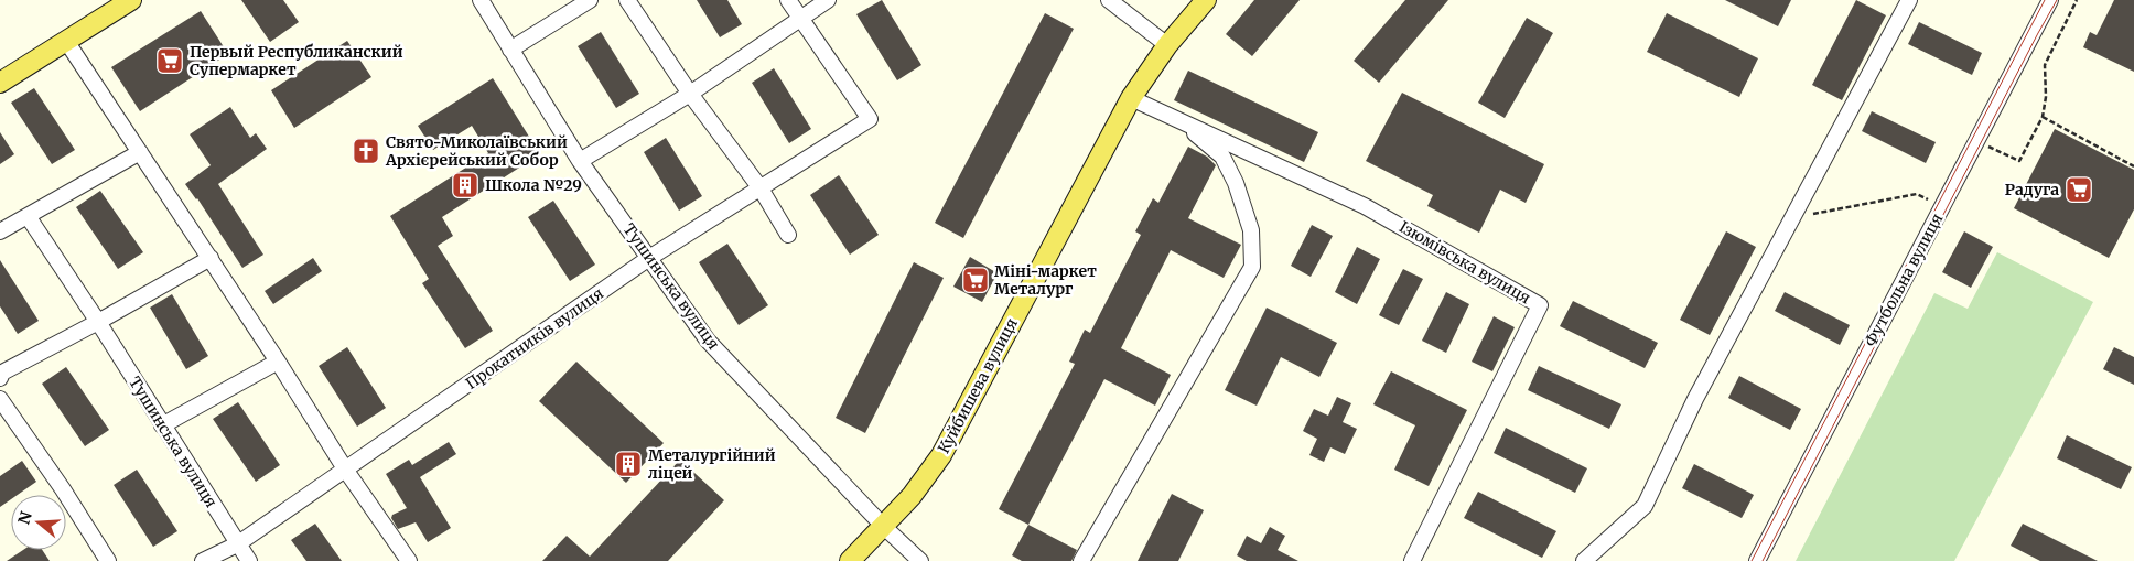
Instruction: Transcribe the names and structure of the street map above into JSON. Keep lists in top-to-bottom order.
{
  "streets": {
    "main road": ["Куйбишева вулиця"],
    "street": [
      "Ізюмівська вулиця",
      "Футбольна вулиця",
      "Тушинська вулиця",
      "Прокатників вулиця"
    ]
  },
  "crossings": [
    ["Ізюмівська вулиця", "Куйбишева вулиця"],
    ["Тушинська вулиця", "Прокатників вулиця"],
    ["Тушинська вулиця", "Куйбишева вулиця"]
  ],
  "places": {
    "supermarket": ["Первый Республиканский Супермаркет", "Радуга", "Міні-маркет Металург"],
    "church": ["Свято-Миколаївський Архієрейський Собор"],
    "building": ["Школа №29", "Металургійний ліцей"]
  },
  "north": "left"
}
